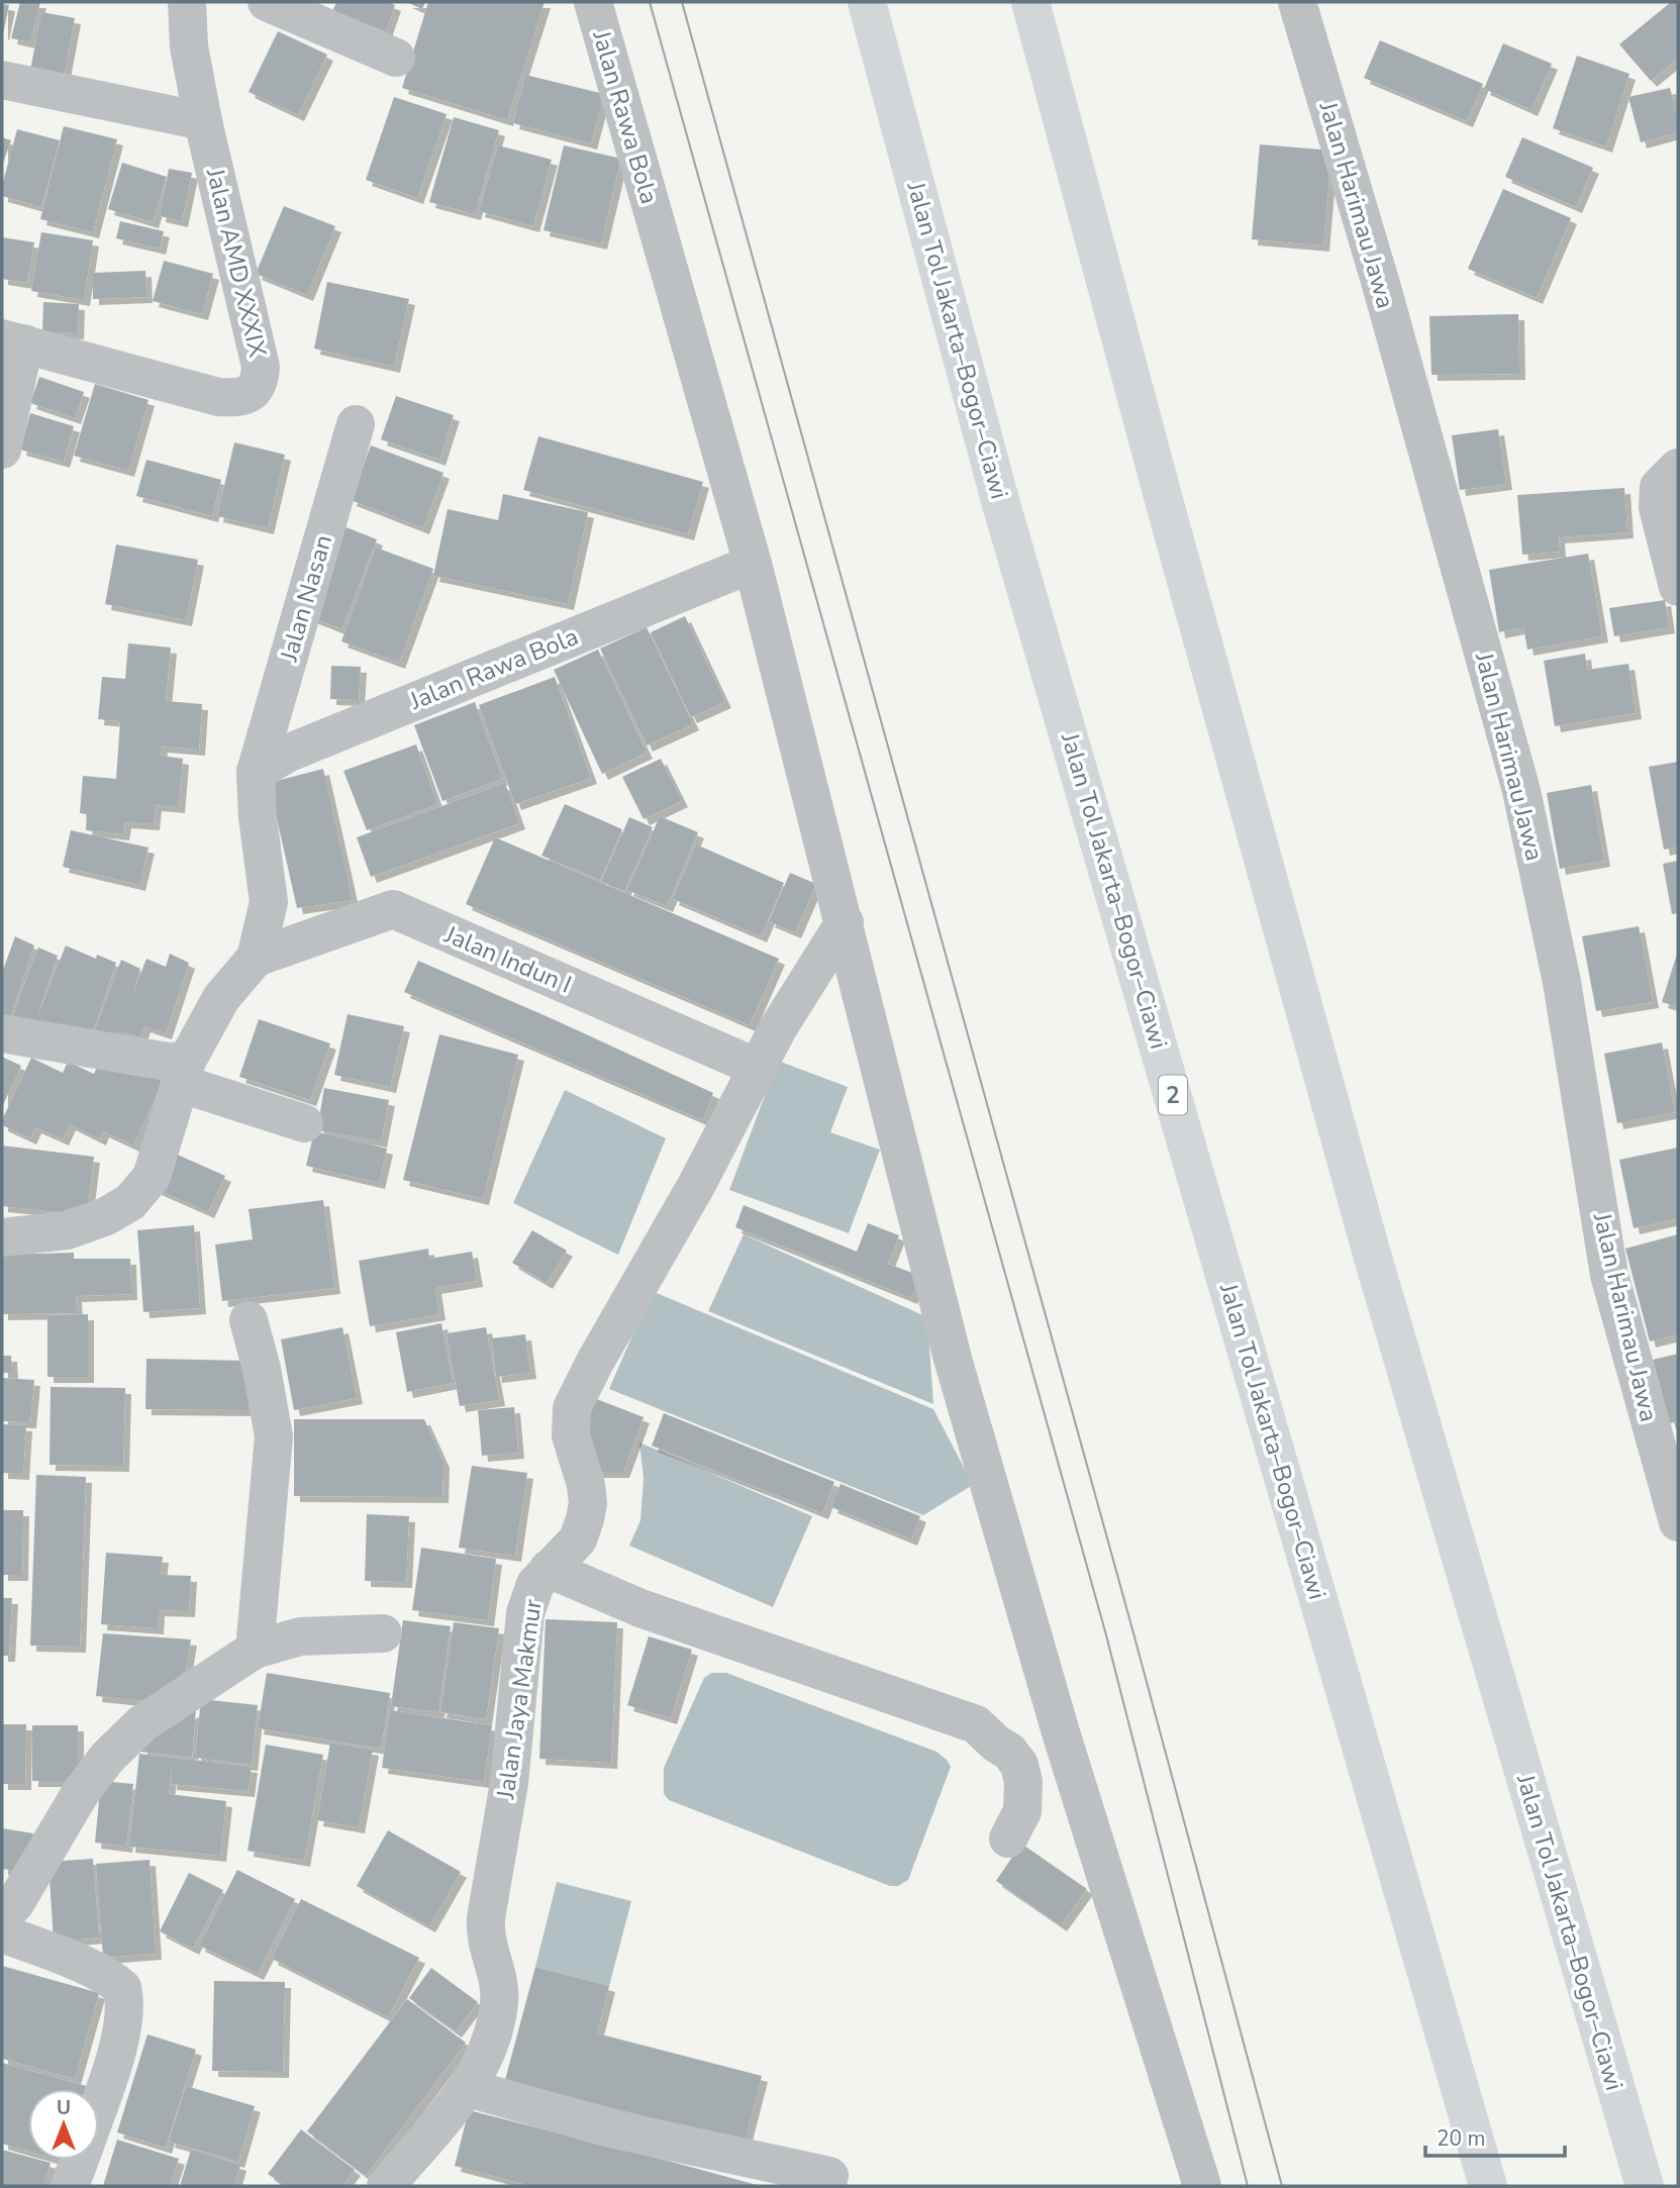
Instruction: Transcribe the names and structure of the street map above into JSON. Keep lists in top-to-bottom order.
{
  "streets": {
    "highway": ["Jalan Tol Jakarta–Bogor–Ciawi", "2"],
    "street": [
      "Jalan Rawa Bola",
      "Jalan Harimau Jawa",
      "Jalan AMD XXXIX",
      "Jalan Nasan",
      "Jalan Indun I",
      "Jalan Jaya Makmur"
    ]
  },
  "crossings": [
    ["Jalan Rawa Bola", "Jalan Nasan"],
    ["Jalan Indun I", "Jalan Jaya Makmur"]
  ],
  "scale_bar": "20 m",
  "north": "top"
}
